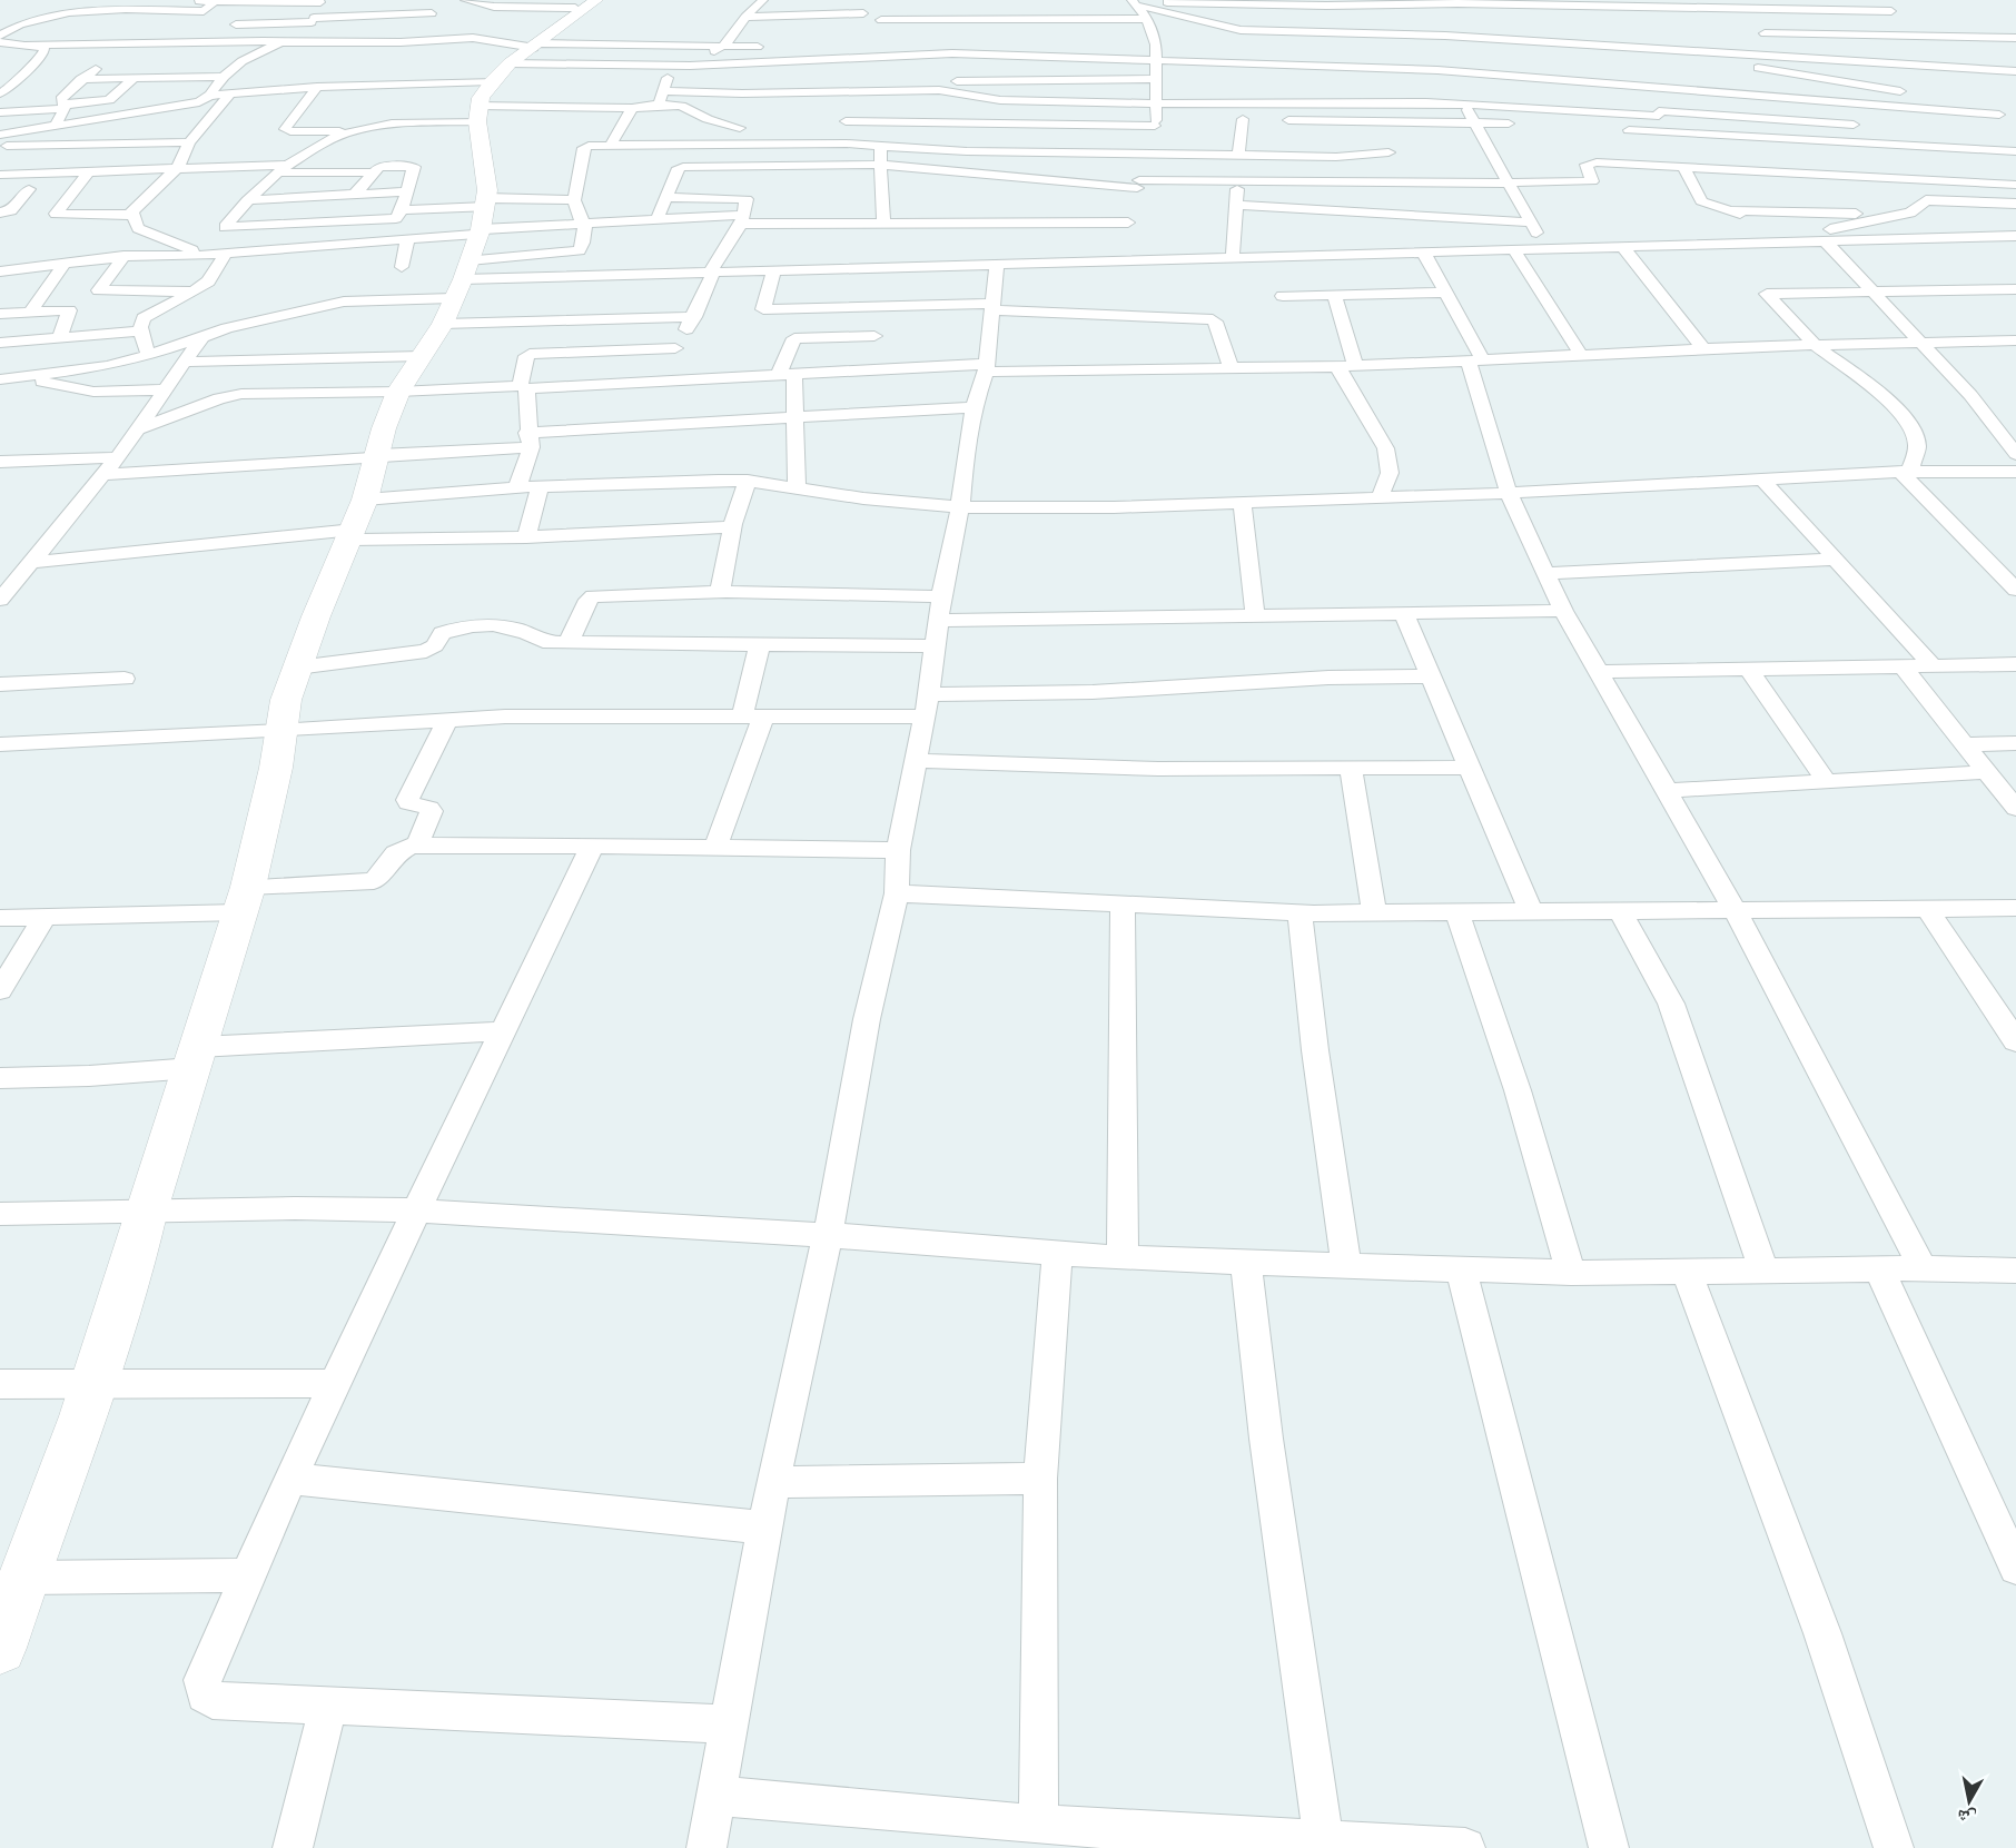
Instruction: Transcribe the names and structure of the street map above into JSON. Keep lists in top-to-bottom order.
{
  "north": "bottom"
}
